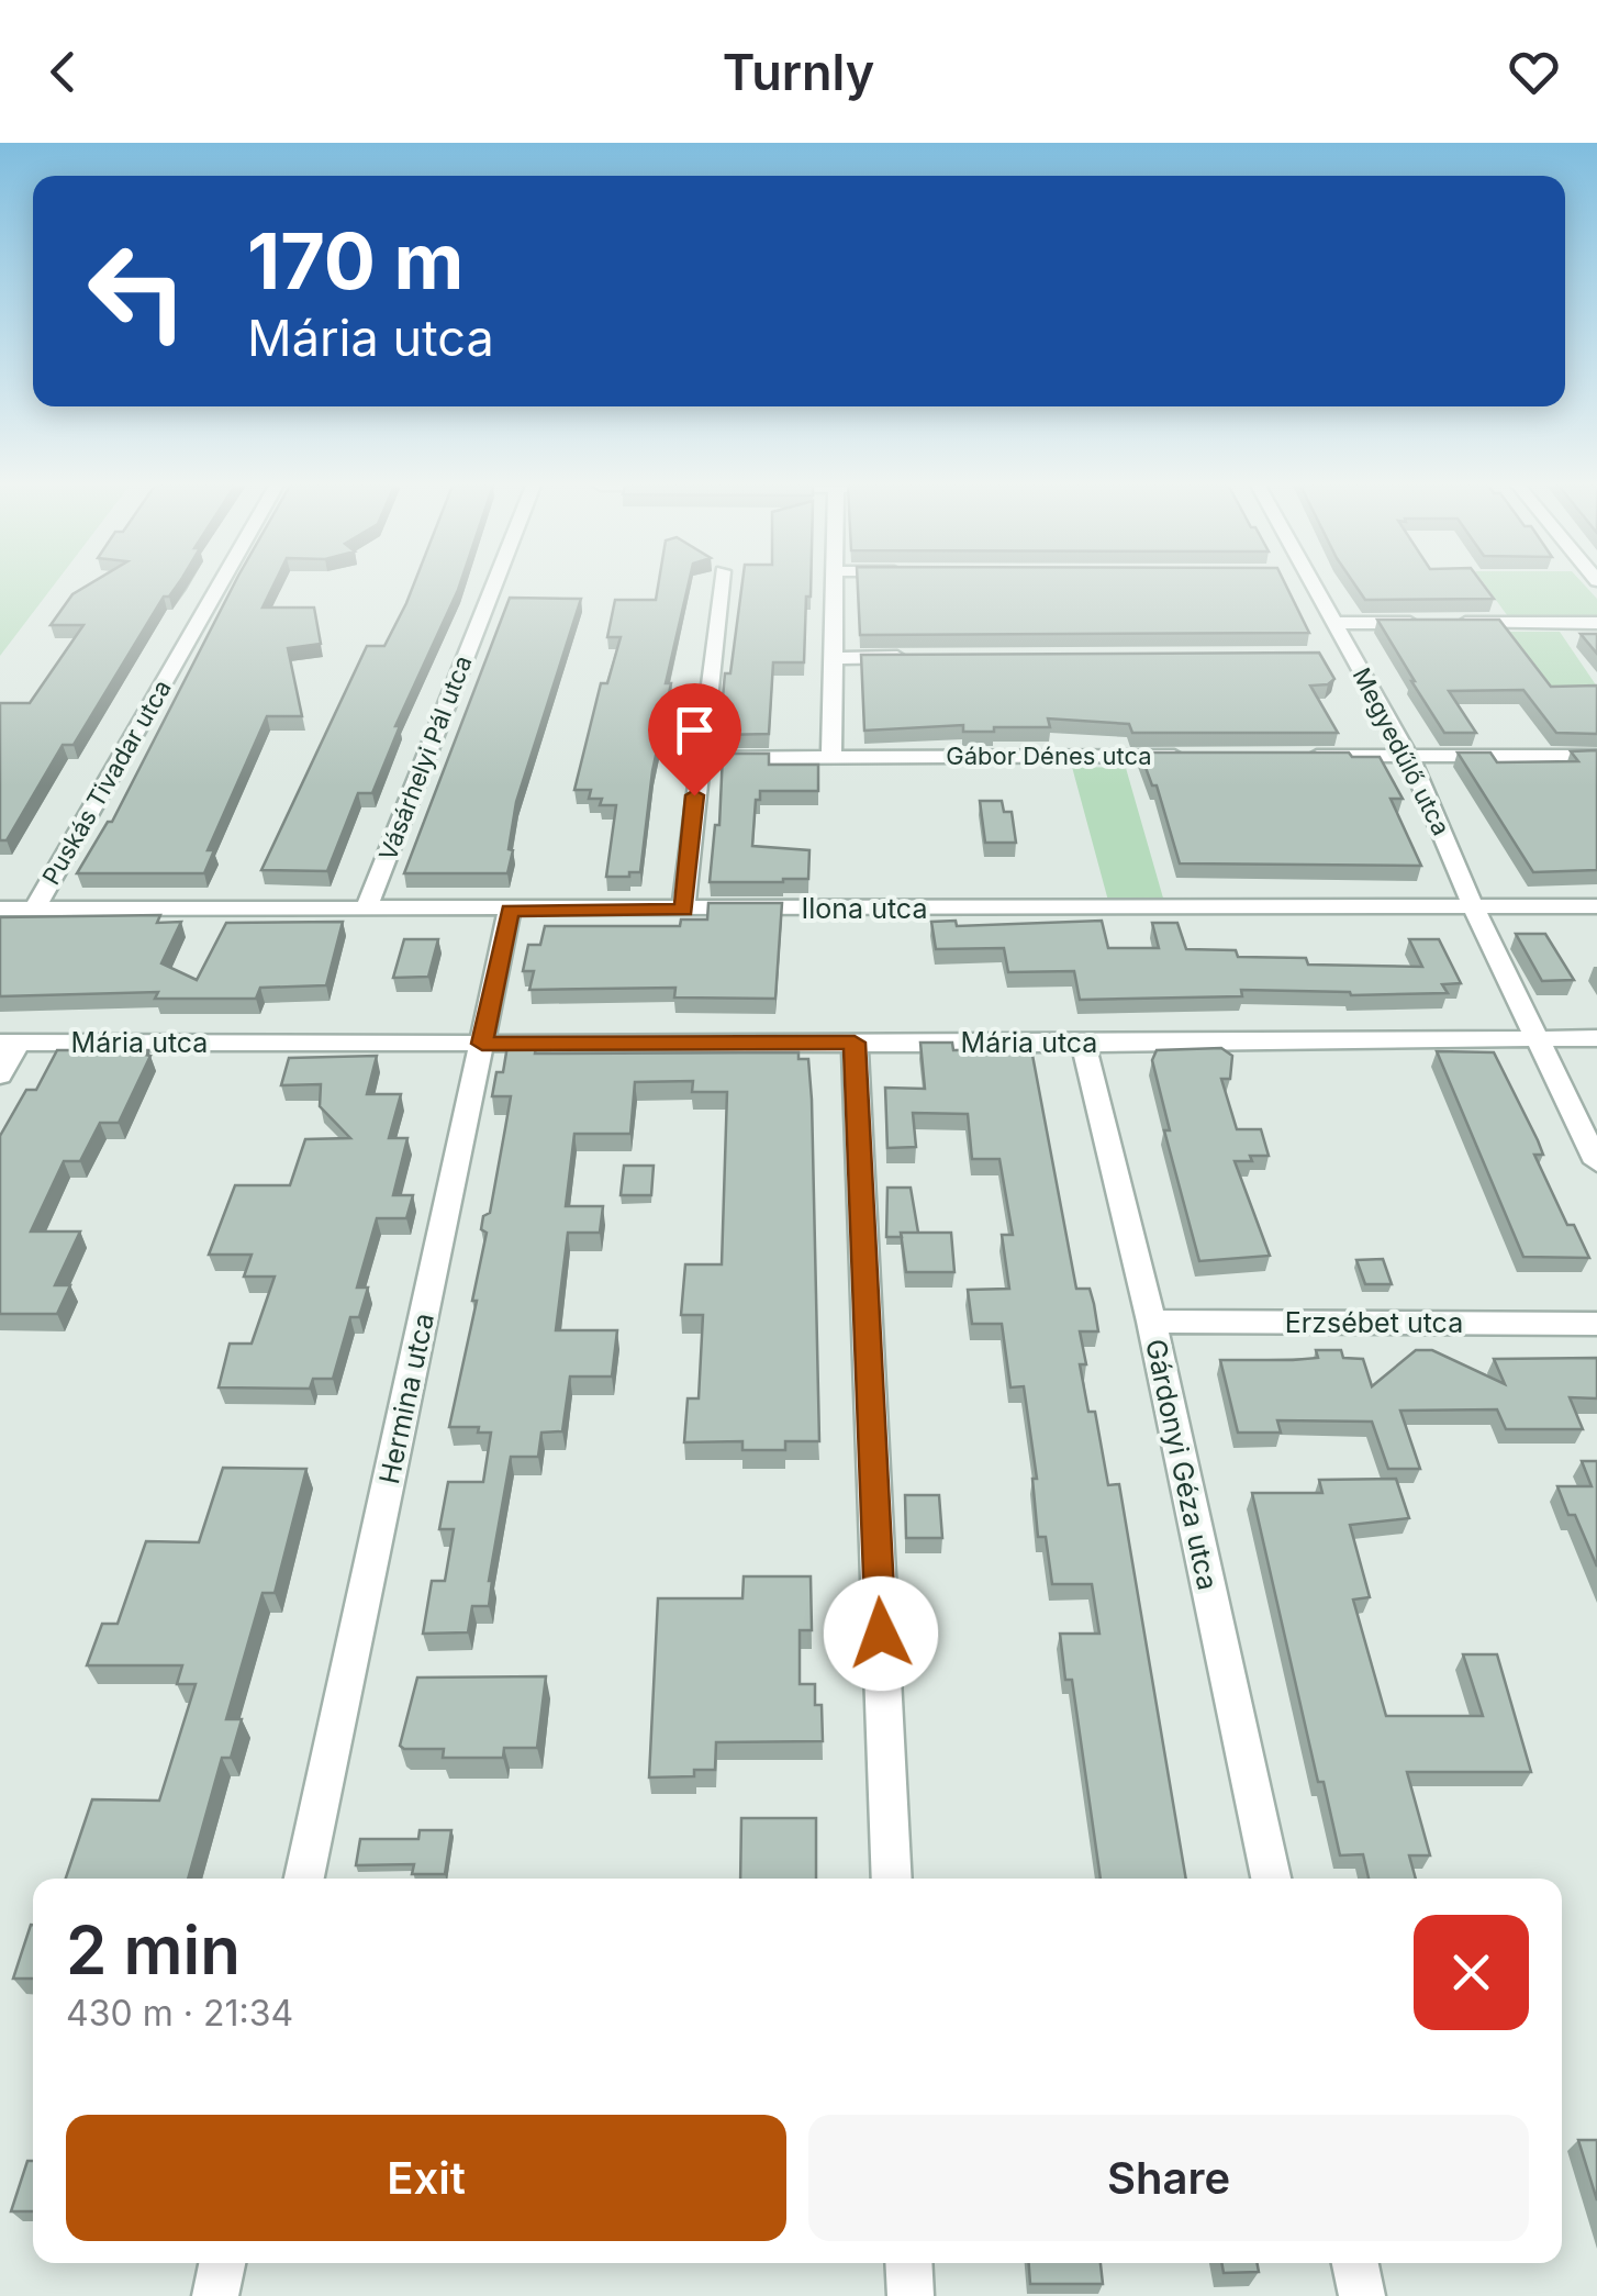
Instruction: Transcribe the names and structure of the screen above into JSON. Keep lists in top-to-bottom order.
{
  "streets": {
    "street": [
      "Megyedűlő utca",
      "Gábor Dénes utca",
      "Vásárhelyi Pál utca",
      "Puskás Tivadar utca",
      "Ilona utca",
      "Mária utca",
      "Erzsébet utca",
      "Hermina utca",
      "Gárdonyi Géza utca"
    ]
  },
  "crossings": [
    ["Megyedűlő utca", "Ilona utca"],
    ["Megyedűlő utca", "Mária utca"],
    ["Vásárhelyi Pál utca", "Ilona utca"],
    ["Puskás Tivadar utca", "Ilona utca"],
    ["Ilona utca", "Hermina utca"],
    ["Mária utca", "Hermina utca"],
    ["Mária utca", "Gárdonyi Géza utca"],
    ["Erzsébet utca", "Gárdonyi Géza utca"]
  ],
  "page": {
    "header": "Turnly",
    "turn": ["170 m", "Mária utca"],
    "heading": ["2 min", "430 m · 21:34"],
    "buttons": ["Exit", "Share"]
  }
}
